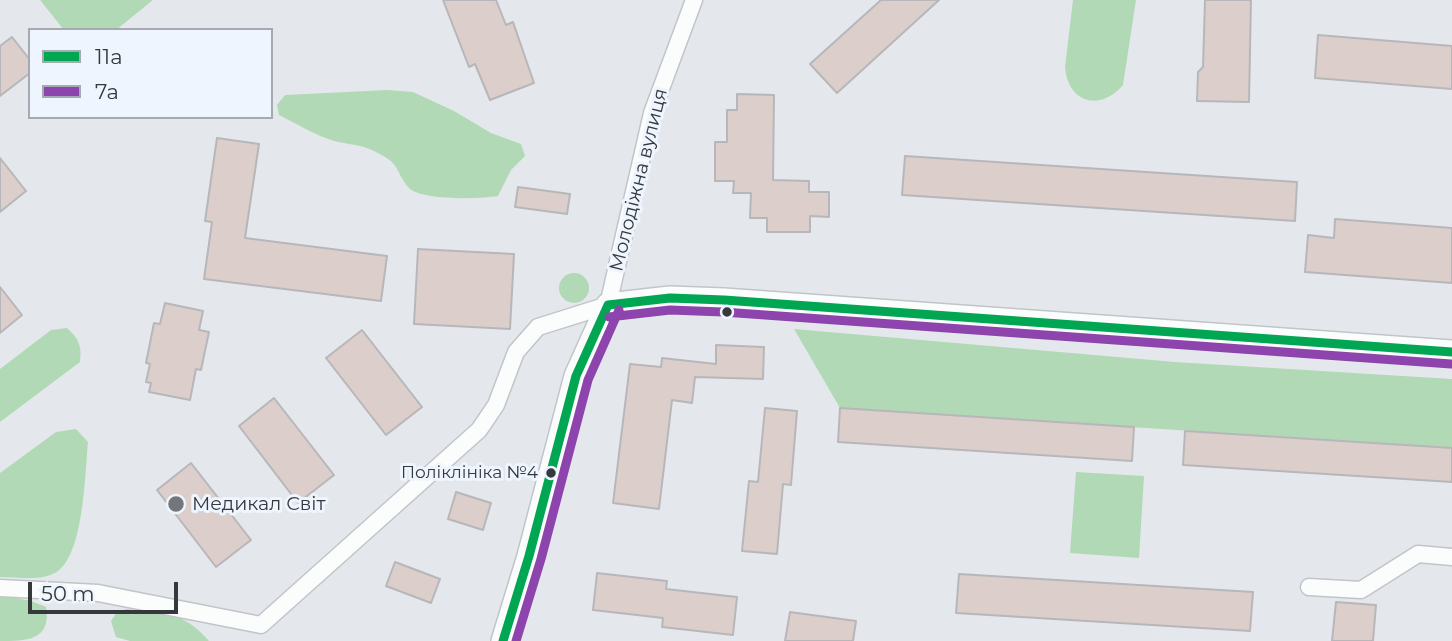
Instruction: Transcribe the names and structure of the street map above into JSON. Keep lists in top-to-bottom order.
{
  "streets": {
    "street": ["Молодіжна вулиця"]
  },
  "places": ["Поліклініка №4", "Медикал Світ"],
  "lines": ["transit line 11а", "transit line 7а"],
  "legend": ["11а", "7а"],
  "scale_bar": "50 m"
}
